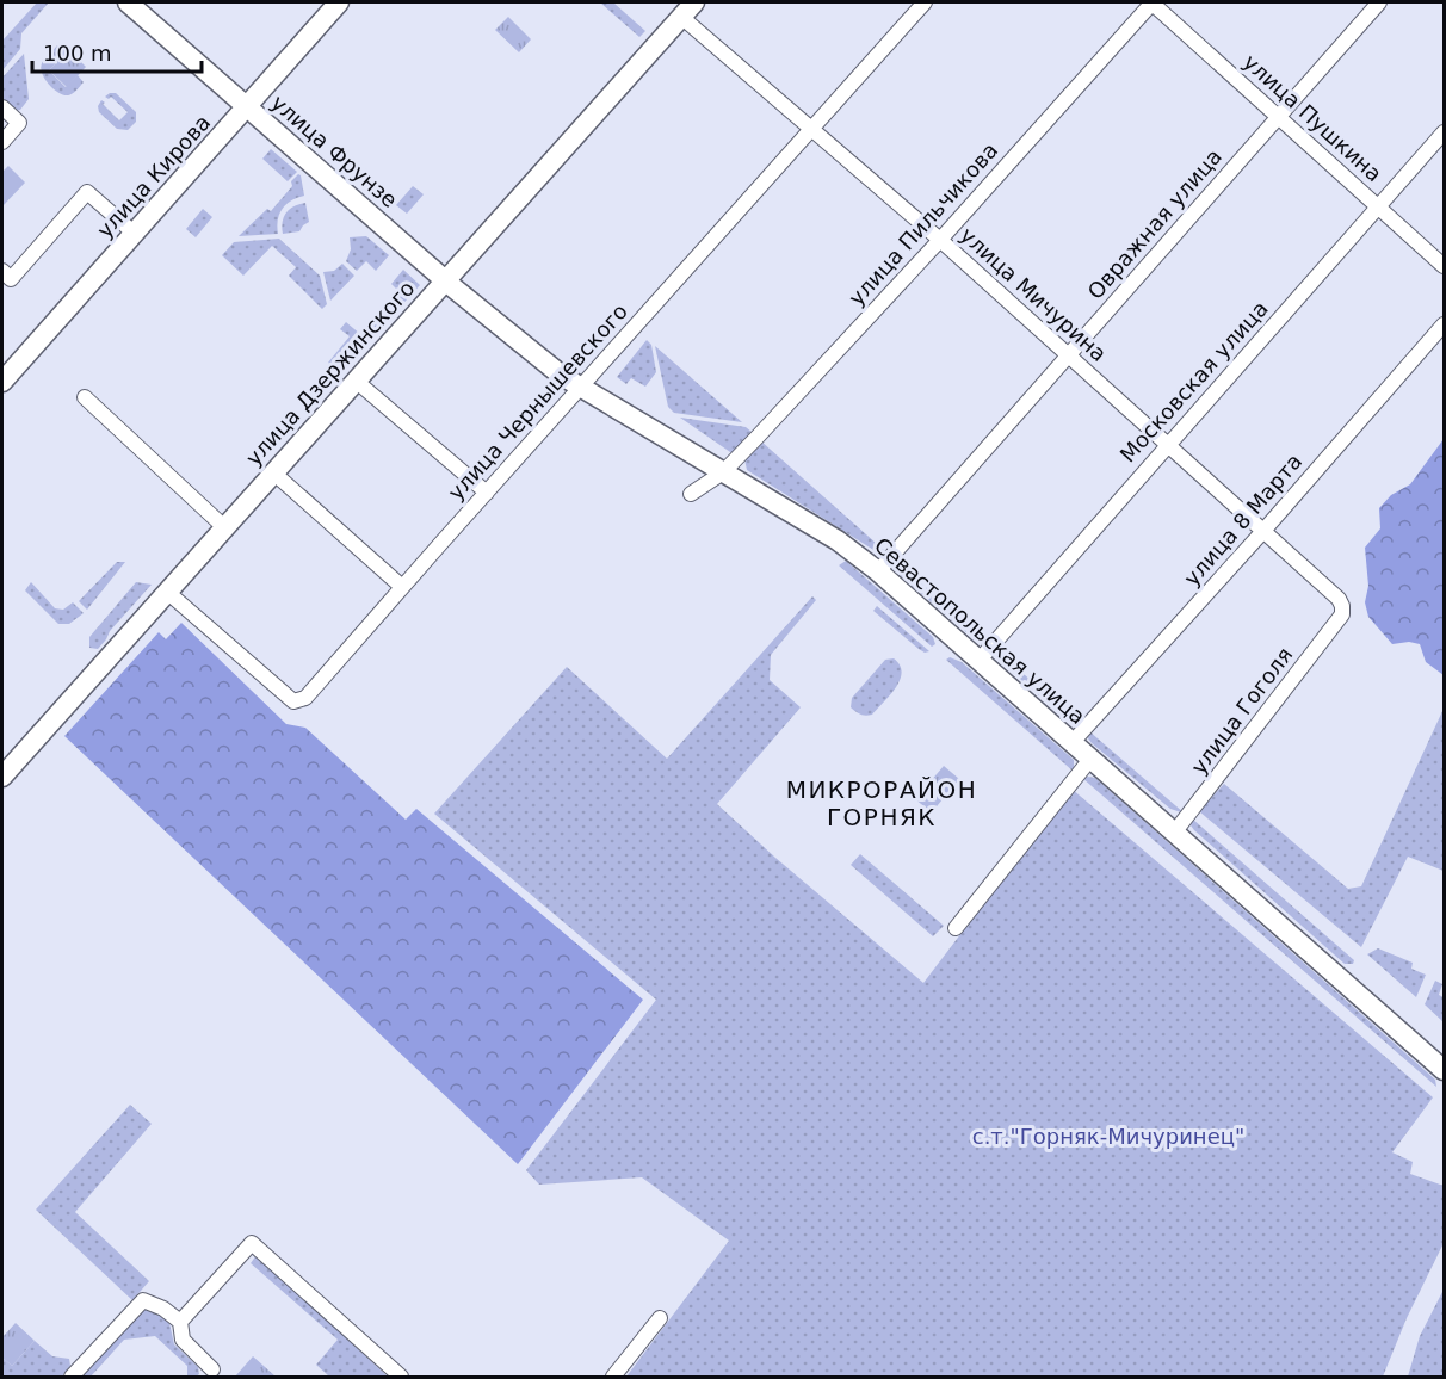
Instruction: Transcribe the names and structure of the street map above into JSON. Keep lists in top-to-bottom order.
{
  "streets": {
    "main road": [
      "улица Фрунзе",
      "улица Кирова",
      "улица Дзержинского",
      "Севастопольская улица"
    ],
    "street": [
      "улица Пушкина",
      "улица Пильчикова",
      "Овражная улица",
      "улица Мичурина",
      "Московская улица",
      "улица Чернышевского",
      "улица 8 Марта",
      "улица Гоголя"
    ]
  },
  "crossings": [
    ["улица Пушкина", "улица Пильчикова"],
    ["улица Пушкина", "Овражная улица"],
    ["улица Пушкина", "Московская улица"],
    ["улица Фрунзе", "улица Кирова"],
    ["улица Фрунзе", "улица Дзержинского"],
    ["улица Фрунзе", "Севастопольская улица"],
    ["улица Пильчикова", "улица Мичурина"],
    ["улица Пильчикова", "Севастопольская улица"],
    ["Овражная улица", "улица Мичурина"],
    ["Овражная улица", "Севастопольская улица"],
    ["улица Мичурина", "улица Дзержинского"],
    ["улица Мичурина", "Московская улица"],
    ["улица Мичурина", "улица Чернышевского"],
    ["улица Мичурина", "улица 8 Марта"],
    ["улица Мичурина", "улица Гоголя"],
    ["улица Дзержинского", "улица Чернышевского"],
    ["улица Дзержинского", "Севастопольская улица"],
    ["Московская улица", "Севастопольская улица"],
    ["улица Чернышевского", "Севастопольская улица"],
    ["улица 8 Марта", "Севастопольская улица"],
    ["Севастопольская улица", "улица Гоголя"]
  ],
  "districts": ["МИКРОРАЙОН ГОРНЯК"],
  "parks": ["с.т.\"Горняк-Мичуринец\""],
  "scale_bar": "100 m"
}
